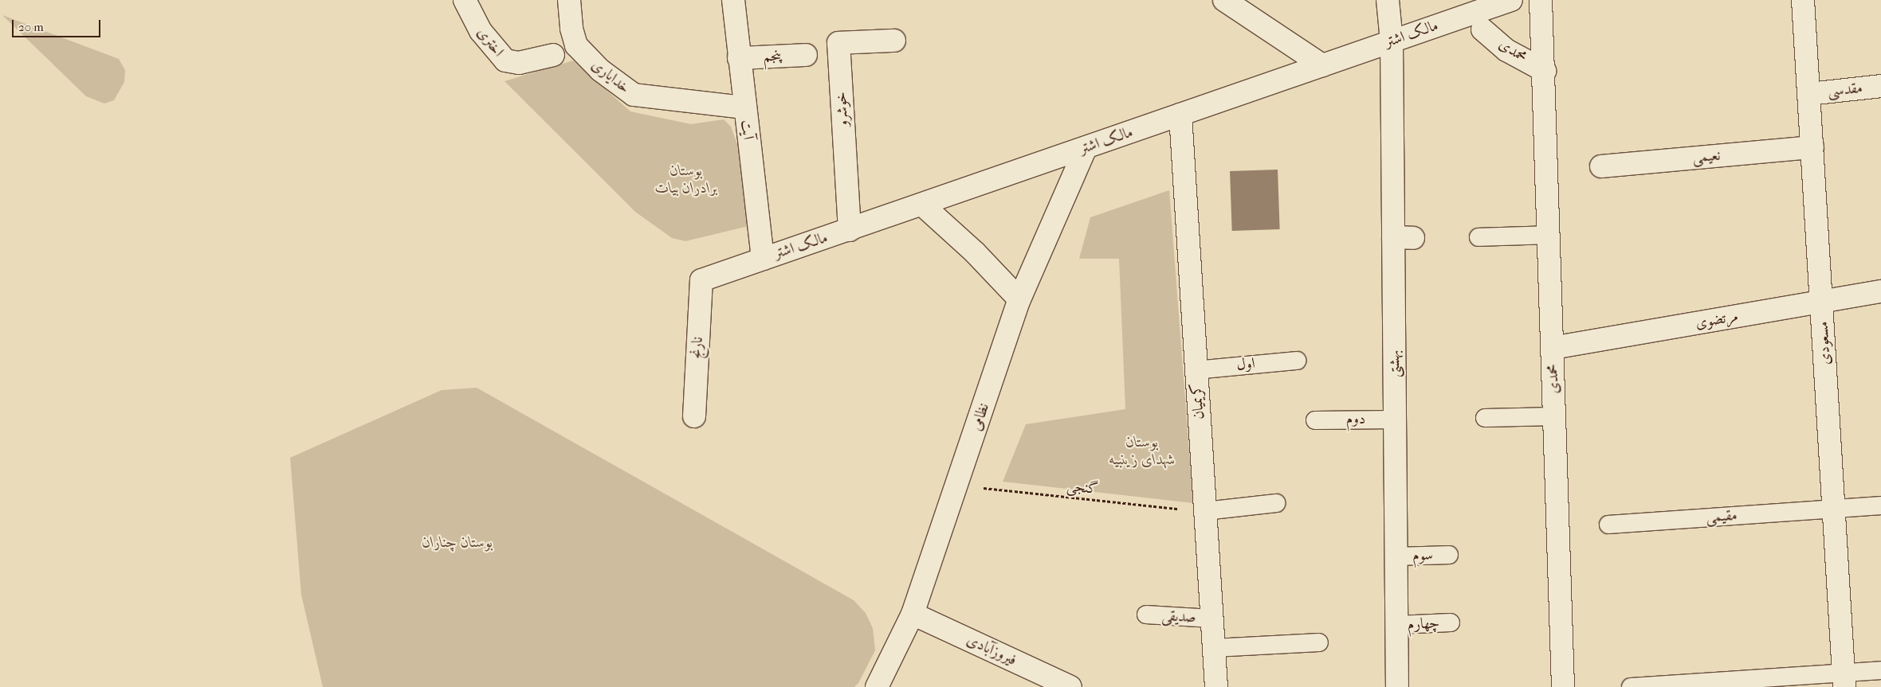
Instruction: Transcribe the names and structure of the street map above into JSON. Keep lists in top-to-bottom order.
{
  "streets": {
    "street": [
      "مالک اشتر",
      "اختری",
      "محمدی",
      "پنجم",
      "خدایاری",
      "مقدسی",
      "خوشرو",
      "آیت",
      "نعیمی",
      "مرتضوی",
      "مسعودی",
      "نارنج",
      "بهشتی",
      "کریمیان",
      "نظامی",
      "فیروزآبادی"
    ],
    "lane": [
      "اول",
      "دوم",
      "مقیمی",
      "سوم",
      "صدیقی",
      "چهارم"
    ],
    "path": ["گنجی"]
  },
  "crossings": [
    ["مالک اشتر", "خوشرو"],
    ["مالک اشتر", "آیت"],
    ["مالک اشتر", "نارنج"],
    ["مالک اشتر", "بهشتی"],
    ["مالک اشتر", "کریمیان"],
    ["مالک اشتر", "نظامی"],
    ["محمدی", "مرتضوی"],
    ["پنجم", "آیت"],
    ["خدایاری", "آیت"],
    ["مقدسی", "مسعودی"],
    ["نعیمی", "مسعودی"],
    ["مرتضوی", "مسعودی"],
    ["مسعودی", "مقیمی"],
    ["بهشتی", "دوم"],
    ["بهشتی", "سوم"],
    ["بهشتی", "چهارم"],
    ["اول", "کریمیان"],
    ["کریمیان", "گنجی"],
    ["کریمیان", "صدیقی"],
    ["نظامی", "گنجی"],
    ["نظامی", "فیروزآبادی"]
  ],
  "parks": ["بوستان برادران بیات", "بوستان شهدای زینبیه", "بوستان چناران"],
  "scale_bar": "20 m"
}
